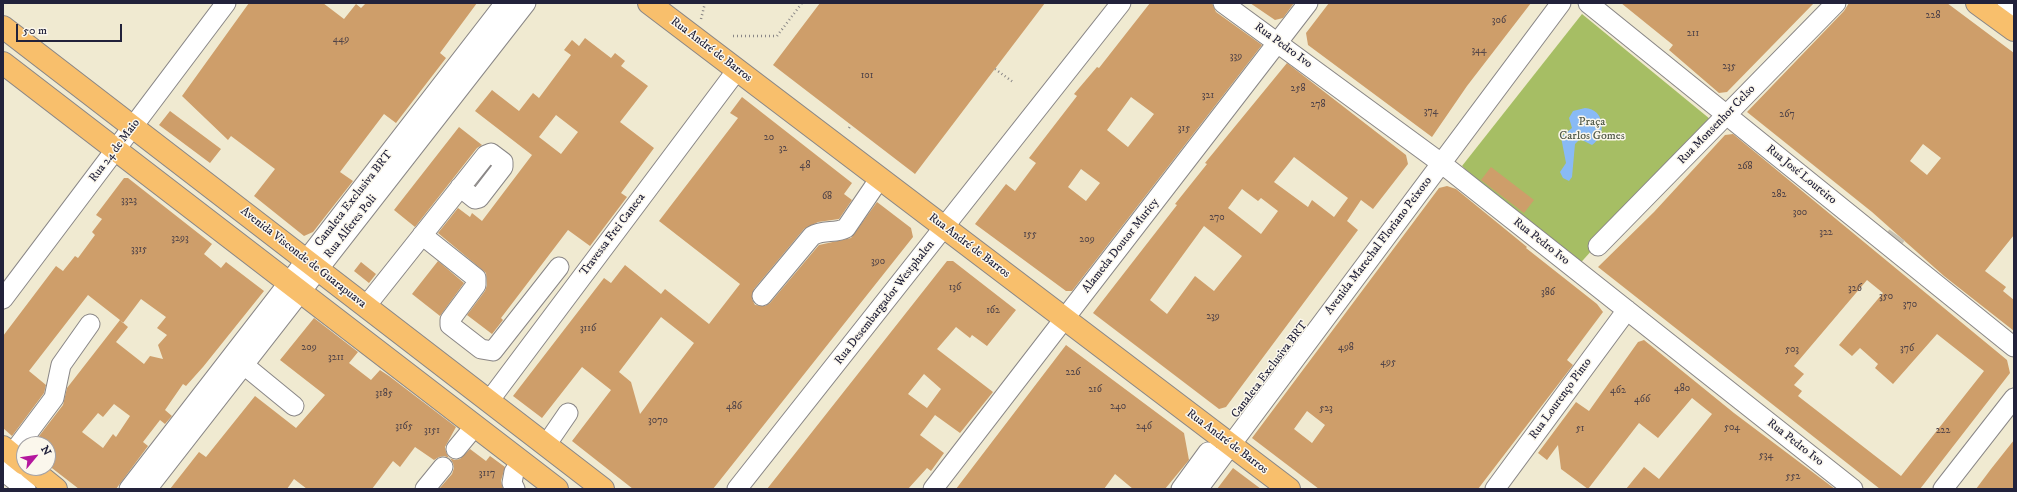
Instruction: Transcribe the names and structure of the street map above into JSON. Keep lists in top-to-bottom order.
{
  "streets": {
    "main road": ["Rua André de Barros", "Avenida Visconde de Guarapuava"],
    "street": [
      "Rua Pedro Ivo",
      "Rua Monsenhor Celso",
      "Rua 24 de Maio",
      "Rua José Loureiro",
      "Canaleta Exclusiva BRT",
      "Rua Alferes Poli",
      "Travessa Frei Caneca",
      "Alameda Doutor Muricy",
      "Avenida Marechal Floriano Peixoto",
      "Rua Desembargador Westphalen",
      "Rua Lourenço Pinto"
    ]
  },
  "crossings": [
    ["Rua Pedro Ivo", "Alameda Doutor Muricy"],
    ["Rua Pedro Ivo", "Avenida Marechal Floriano Peixoto"],
    ["Rua Pedro Ivo", "Rua Lourenço Pinto"],
    ["Rua André de Barros", "Travessa Frei Caneca"],
    ["Rua André de Barros", "Alameda Doutor Muricy"],
    ["Rua André de Barros", "Avenida Marechal Floriano Peixoto"],
    ["Rua André de Barros", "Rua Desembargador Westphalen"],
    ["Rua Monsenhor Celso", "Rua José Loureiro"],
    ["Rua 24 de Maio", "Avenida Visconde de Guarapuava"],
    ["Canaleta Exclusiva BRT", "Rua Alferes Poli"],
    ["Canaleta Exclusiva BRT", "Avenida Visconde de Guarapuava"],
    ["Rua Alferes Poli", "Avenida Visconde de Guarapuava"],
    ["Travessa Frei Caneca", "Avenida Visconde de Guarapuava"]
  ],
  "parks": ["Praça Carlos Gomes"],
  "house_numbers": [
    "228",
    "306",
    "211",
    "449",
    "344",
    "339",
    "235",
    "101",
    "258",
    "321",
    "278",
    "374",
    "267",
    "315",
    "20",
    "32",
    "48",
    "268",
    "282",
    "68",
    "3323",
    "300",
    "270",
    "322",
    "155",
    "3293",
    "209",
    "3315",
    "390",
    "136",
    "326",
    "386",
    "350",
    "370",
    "162",
    "239",
    "3116",
    "209",
    "498",
    "376",
    "503",
    "3211",
    "495",
    "226",
    "480",
    "216",
    "462",
    "3185",
    "466",
    "486",
    "240",
    "523",
    "3070",
    "3165",
    "246",
    "504",
    "51",
    "3151",
    "222",
    "534",
    "3117",
    "552"
  ],
  "scale_bar": "50 m",
  "north": "top right"
}
